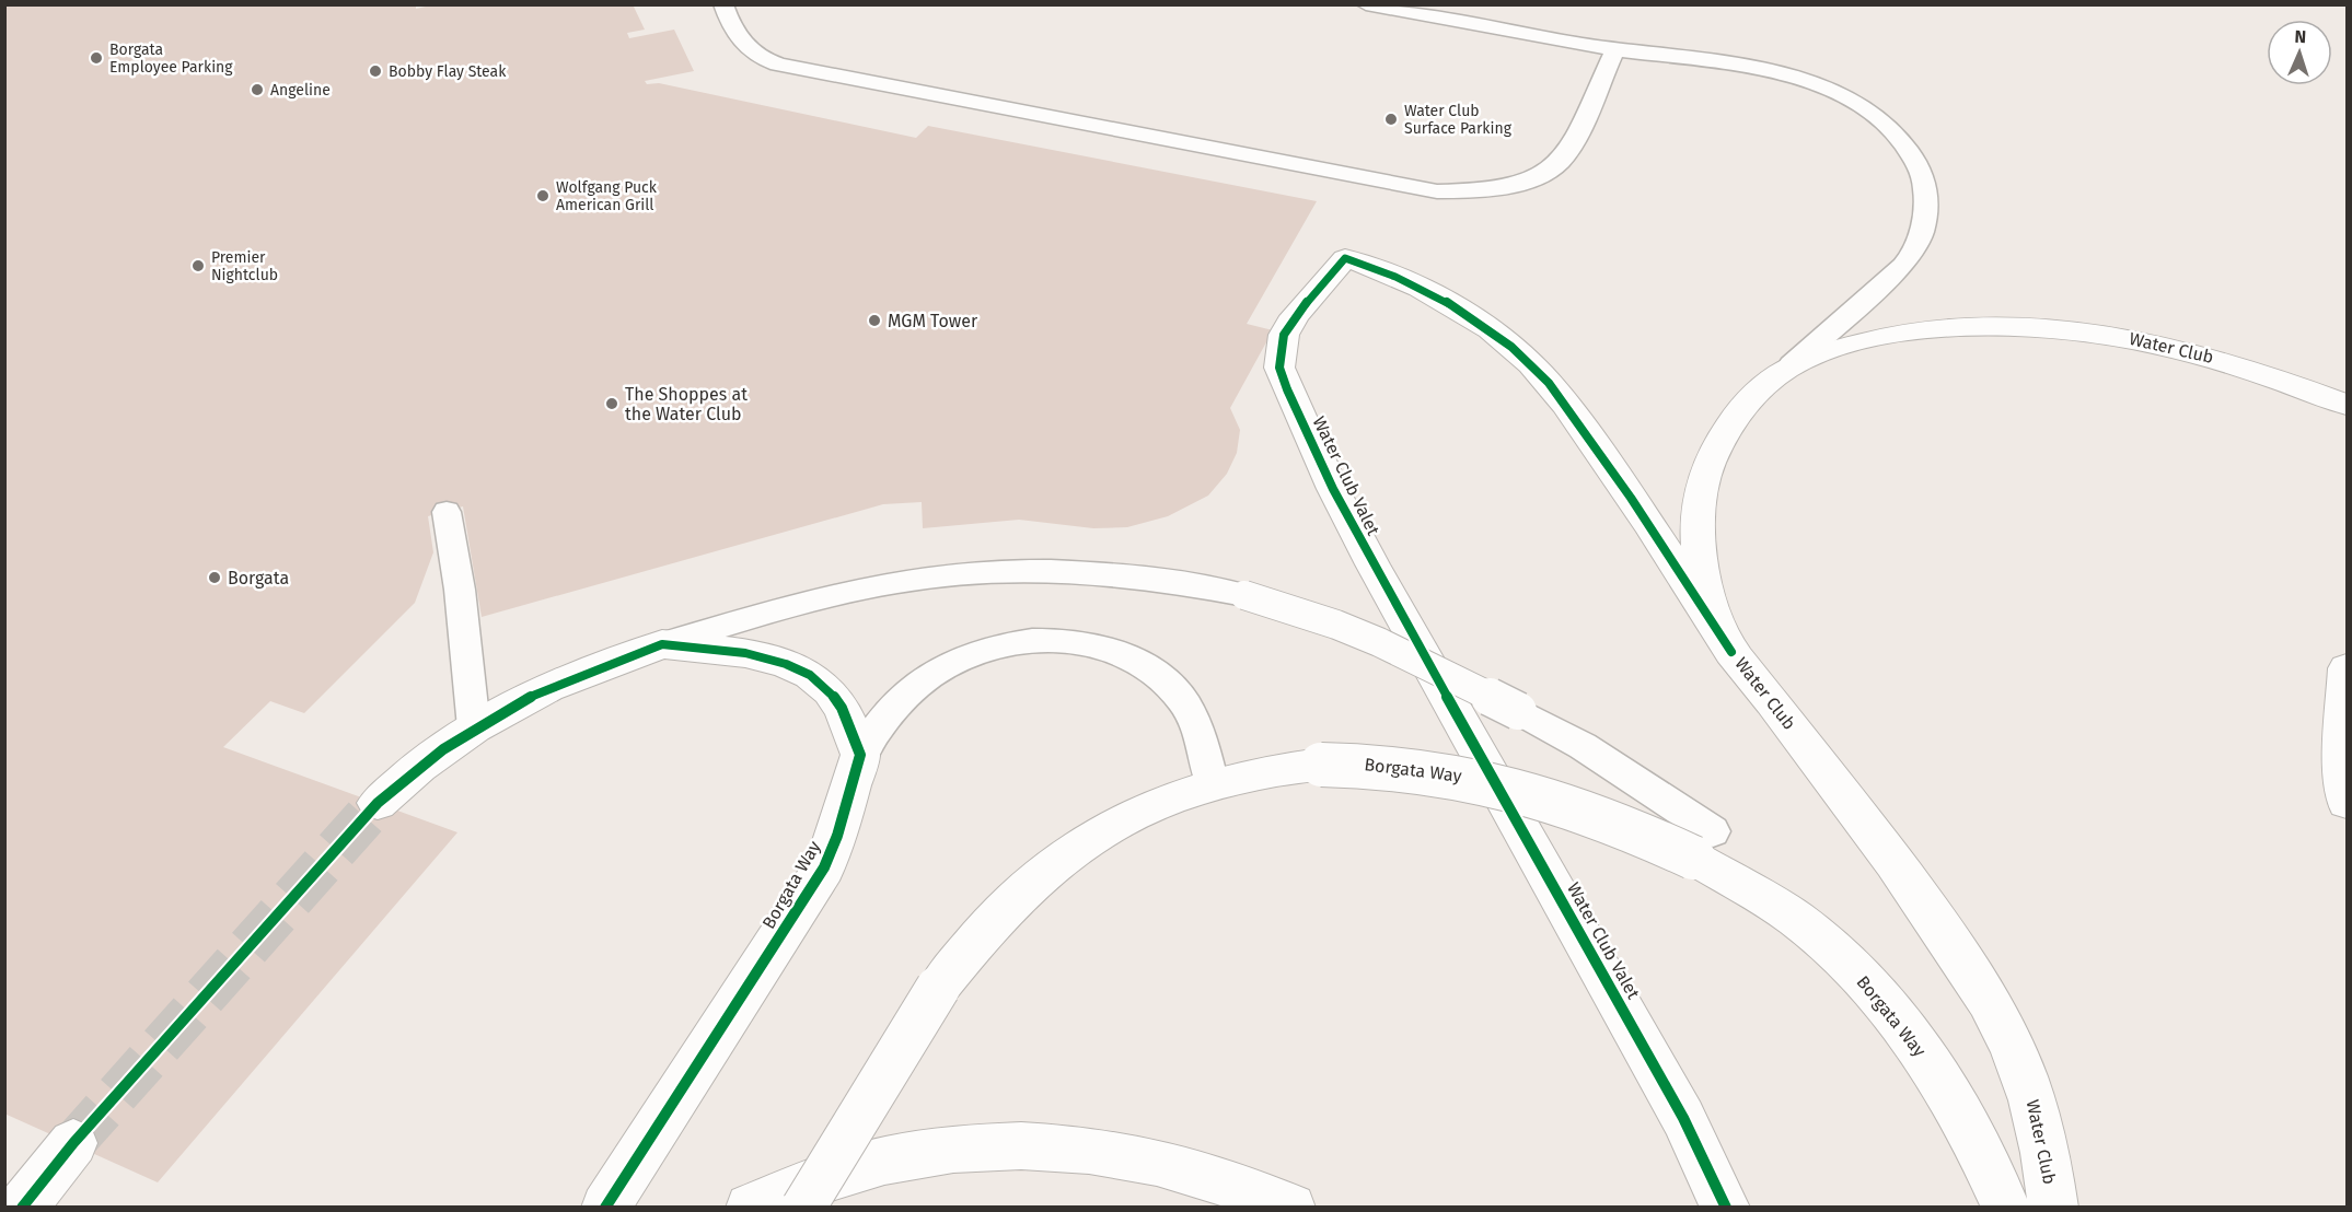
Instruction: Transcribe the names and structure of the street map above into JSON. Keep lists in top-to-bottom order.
{
  "streets": {
    "street": ["Water Club", "Water Club Valet", "Borgata Way"]
  },
  "crossings": [
    ["Water Club", "Water Club Valet"]
  ],
  "places": [
    "Borgata Employee Parking",
    "Bobby Flay Steak",
    "Angeline",
    "Water Club Surface Parking",
    "Wolfgang Puck American Grill",
    "Premier Nightclub",
    "MGM Tower",
    "The Shoppes at the Water Club",
    "Borgata"
  ],
  "north": "top"
}
